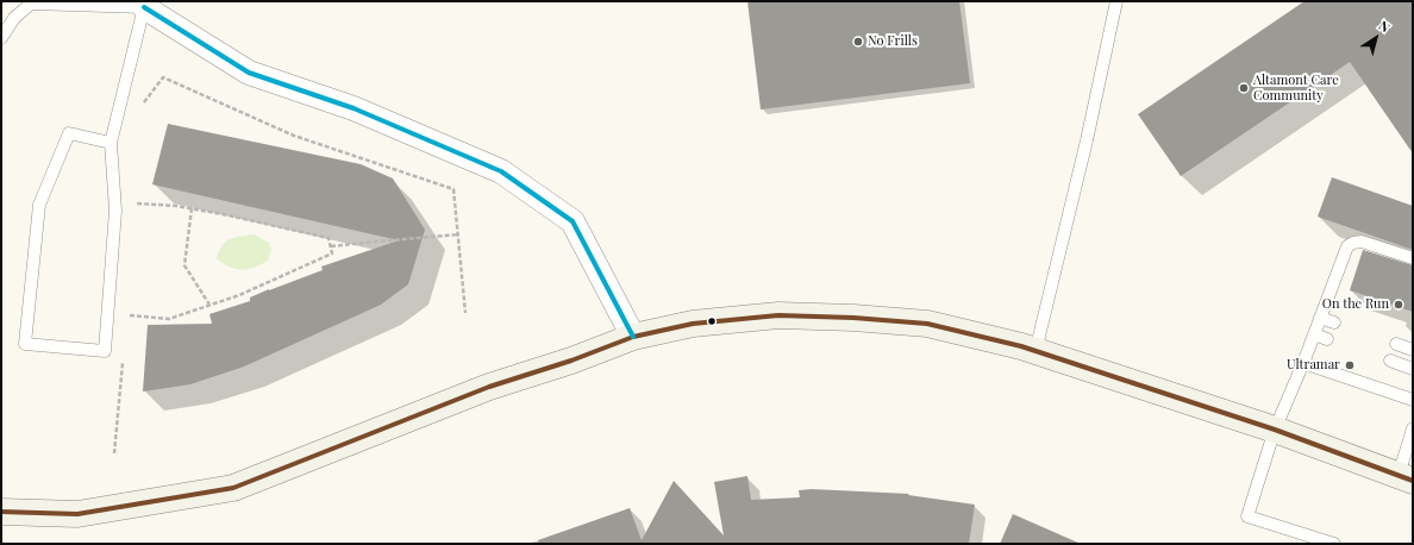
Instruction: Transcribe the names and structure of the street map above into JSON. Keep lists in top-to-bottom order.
{
  "places": [
    "No Frills",
    "Altamont Care Community",
    "On the Run",
    "Ultramar"
  ],
  "north": "top right"
}
